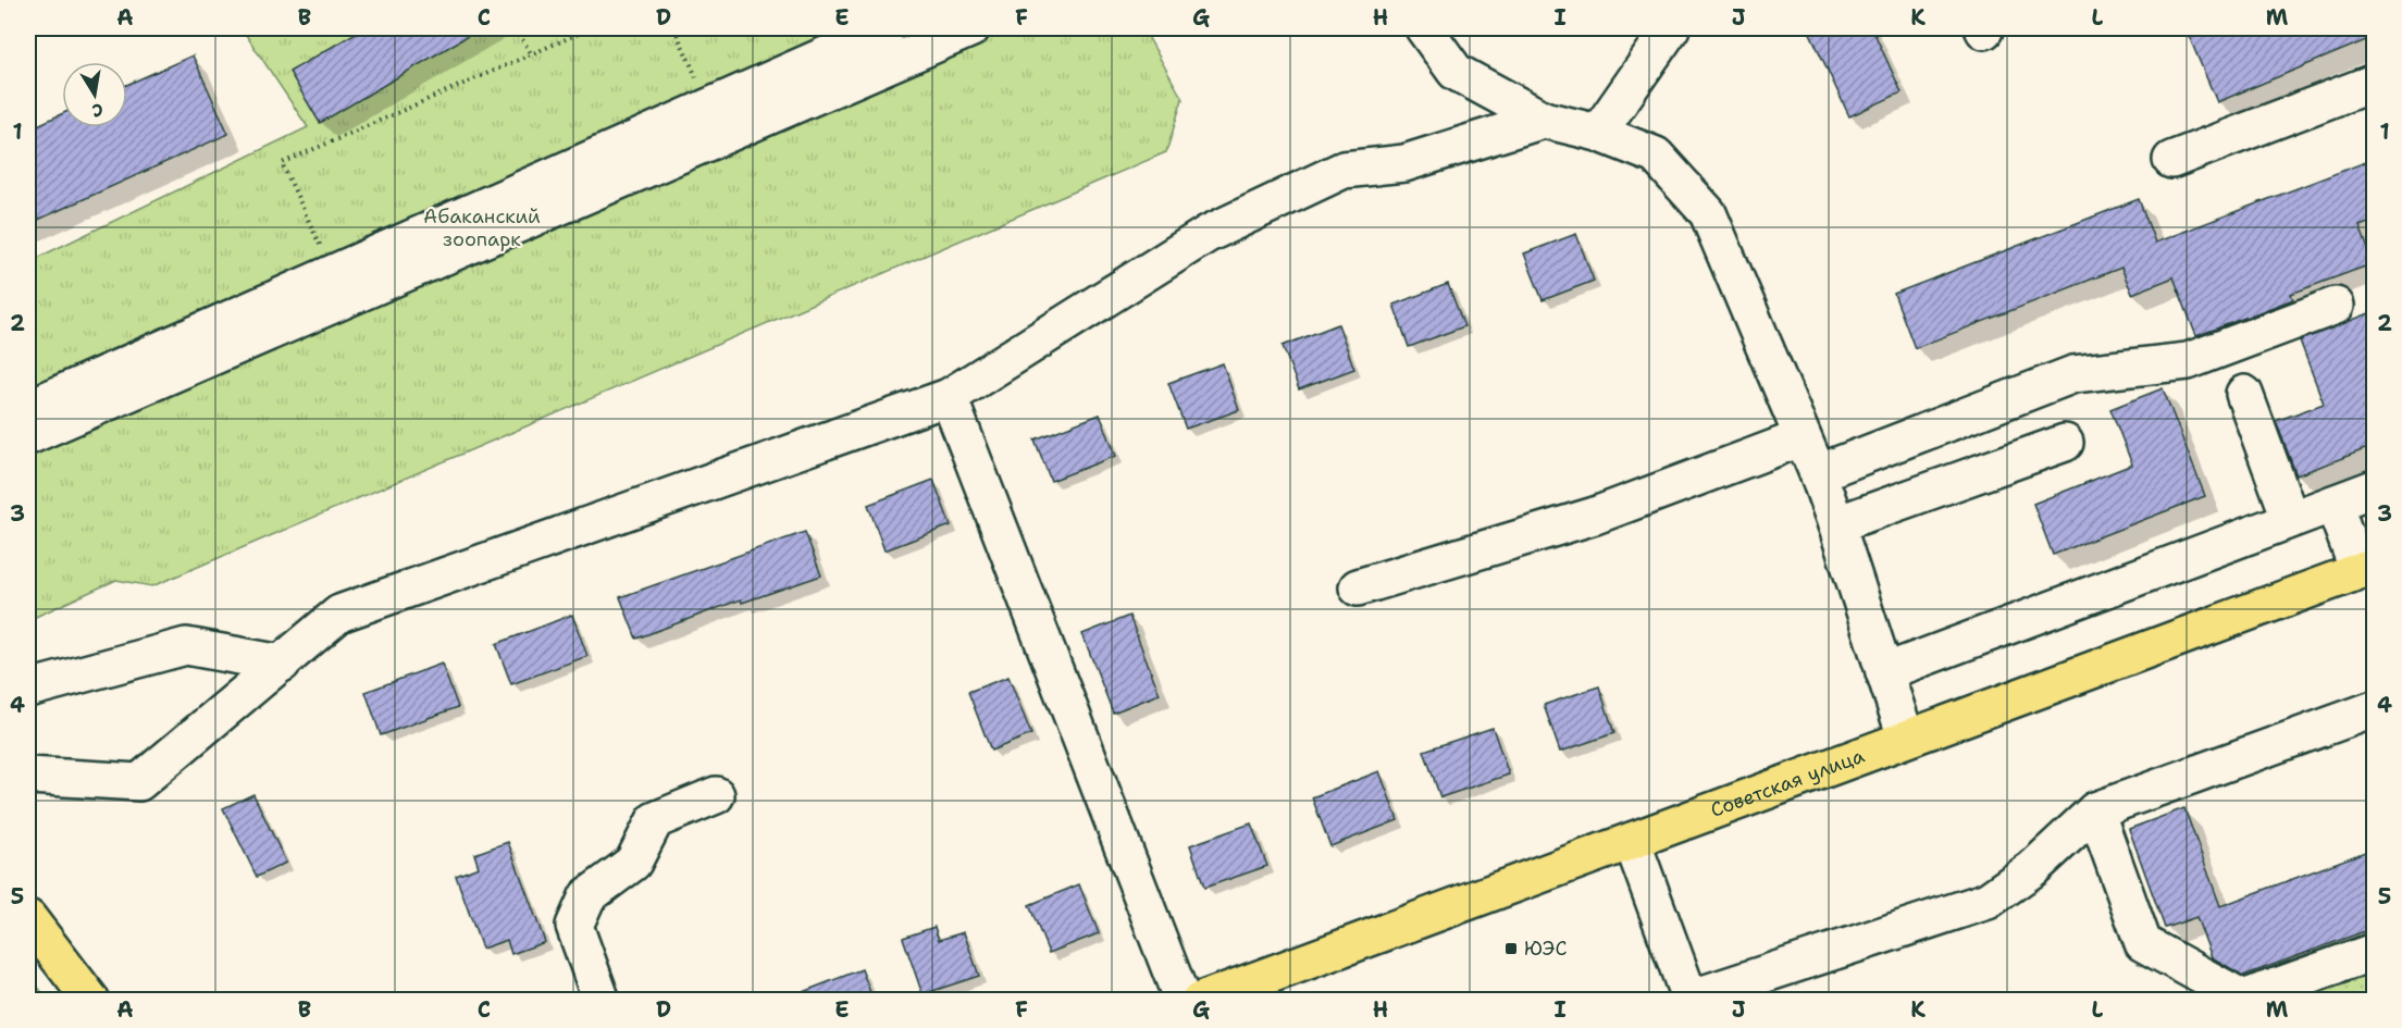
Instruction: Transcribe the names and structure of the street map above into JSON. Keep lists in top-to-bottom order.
{
  "streets": {
    "main road": ["Советская улица"]
  },
  "parks": ["Абаканский зоопарк"],
  "places": {
    "transit": ["ЮЭС"]
  },
  "north": "bottom",
  "grid": {
    "columns": [
      "A",
      "B",
      "C",
      "D",
      "E",
      "F",
      "G",
      "H",
      "I",
      "J",
      "K",
      "L",
      "M"
    ],
    "rows": [
      "1",
      "2",
      "3",
      "4",
      "5"
    ]
  }
}
